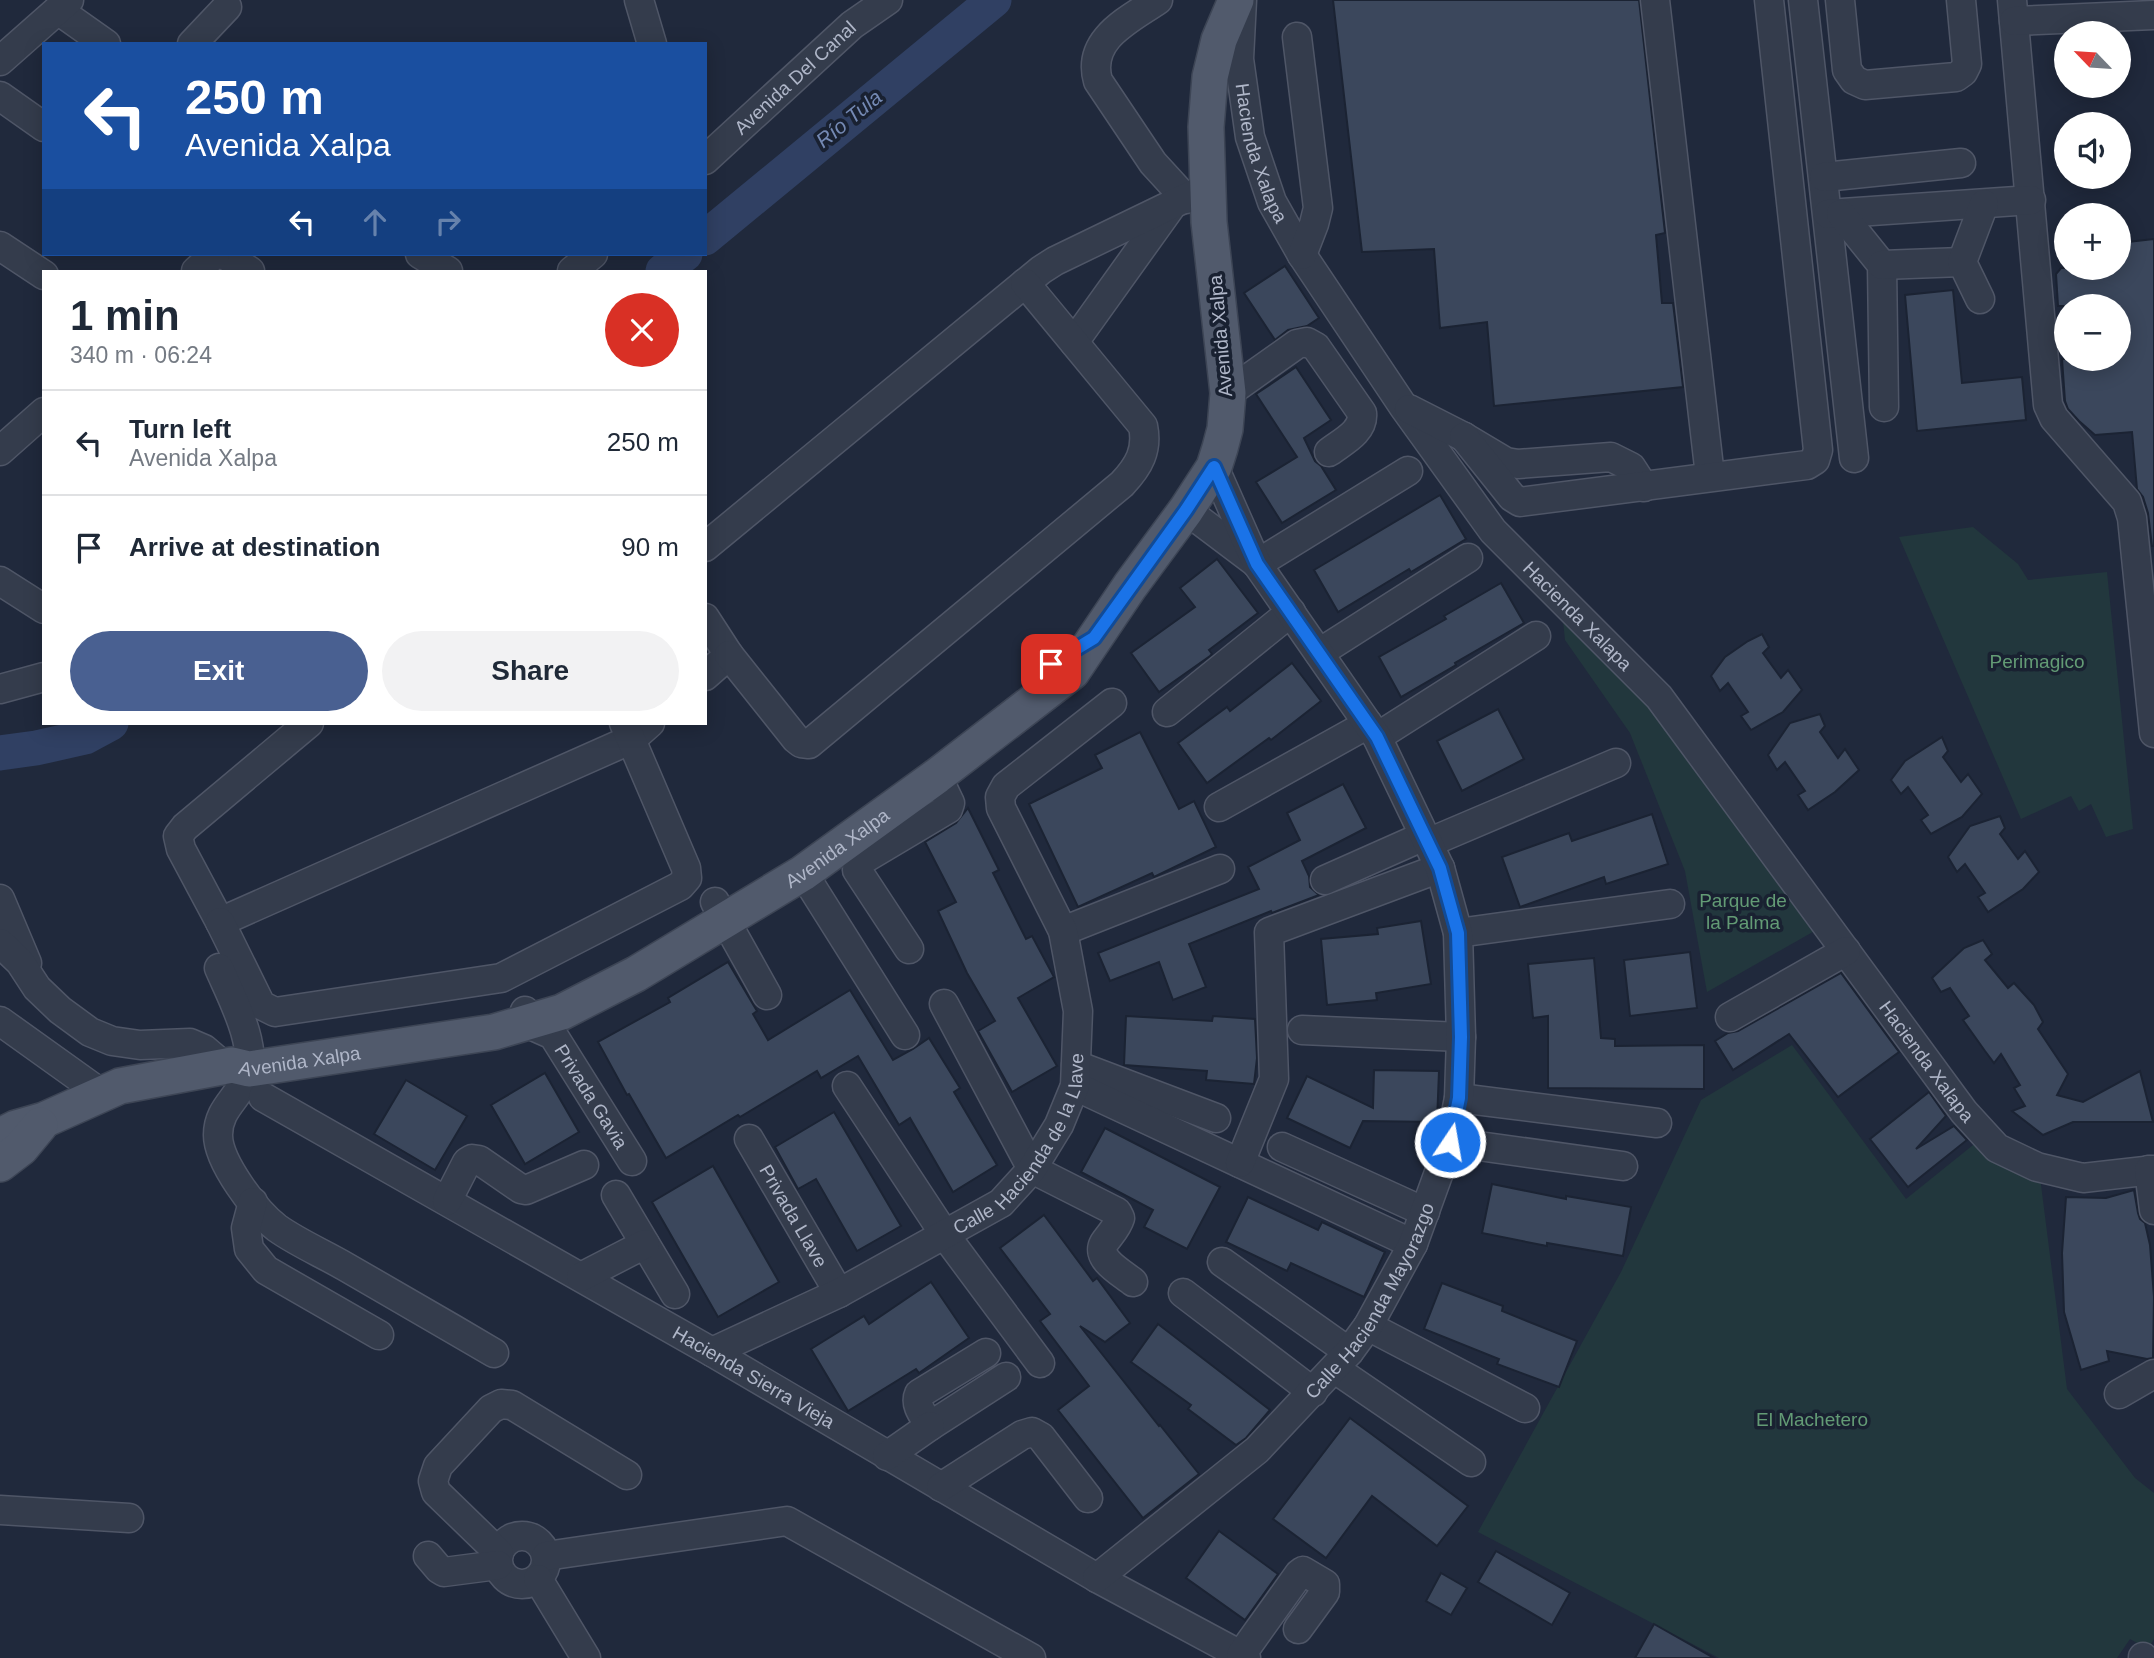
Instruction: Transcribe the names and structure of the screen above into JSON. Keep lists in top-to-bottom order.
{
  "streets": {
    "main road": ["Avenida Xalpa"],
    "street": [
      "Avenida Del Canal",
      "Hacienda Xalapa",
      "Privada Gavia",
      "Calle Hacienda de la Llave",
      "Privada Llave",
      "Calle Hacienda Mayorazgo",
      "Hacienda Sierra Vieja"
    ]
  },
  "crossings": [
    ["Hacienda Xalapa", "Avenida Xalpa"],
    ["Avenida Xalpa", "Privada Gavia"],
    ["Avenida Xalpa", "Calle Hacienda Mayorazgo"],
    ["Avenida Xalpa", "Hacienda Sierra Vieja"],
    ["Calle Hacienda de la Llave", "Privada Llave"],
    ["Calle Hacienda de la Llave", "Hacienda Sierra Vieja"],
    ["Calle Hacienda Mayorazgo", "Hacienda Sierra Vieja"]
  ],
  "water": ["Río Tula"],
  "parks": ["Perimagico", "Parque de la Palma", "El Machetero"],
  "north": "top left",
  "page": {
    "map_buttons": ["+", "−"],
    "turn": ["250 m", "Avenida Xalpa"],
    "heading": ["1 min", "340 m · 06:24"],
    "list": [
      {
        "name": "Turn left",
        "note": "Avenida Xalpa",
        "value": "250 m"
      },
      {
        "name": "Arrive at destination",
        "value": "90 m"
      }
    ],
    "buttons": ["Exit", "Share"]
  }
}
